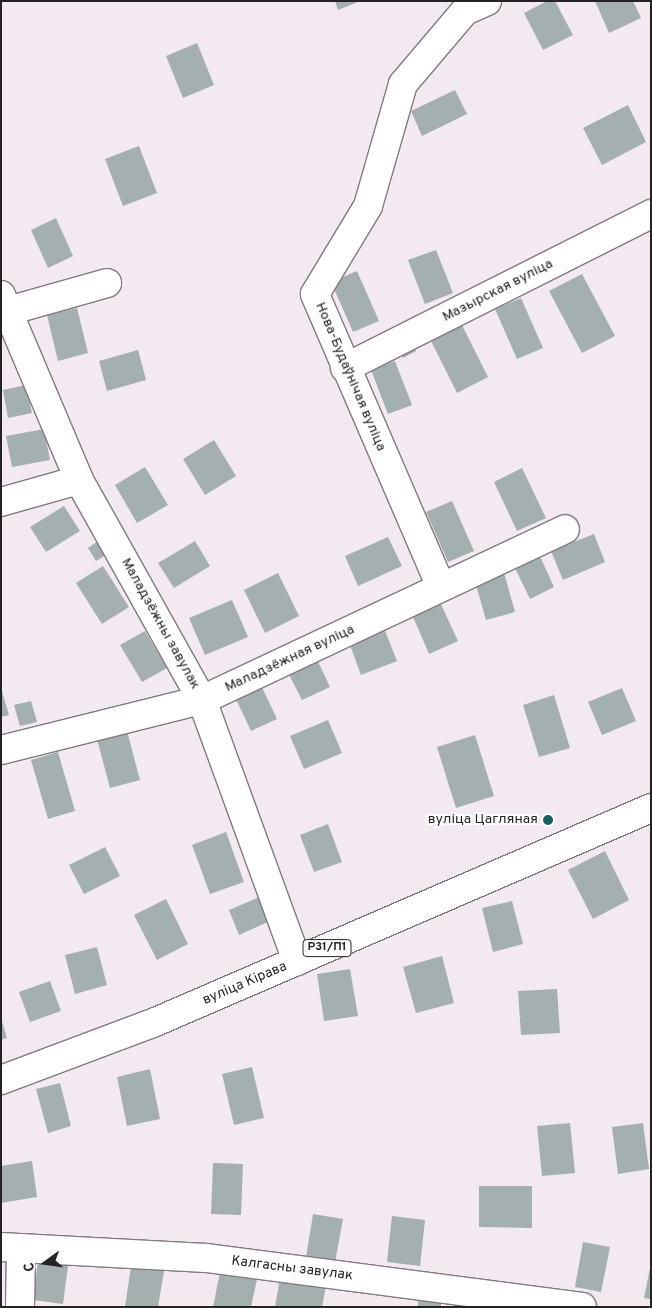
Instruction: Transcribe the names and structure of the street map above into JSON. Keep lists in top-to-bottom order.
{
  "streets": {
    "street": [
      "Мазырская вуліца",
      "Нова-Будаўнічая вуліца",
      "Маладзёжны завулак",
      "Маладзёжная вуліца",
      "Р31/П1",
      "вуліца Кірава",
      "Калгасны завулак"
    ]
  },
  "crossings": [
    ["Мазырская вуліца", "Нова-Будаўнічая вуліца"],
    ["Нова-Будаўнічая вуліца", "Маладзёжная вуліца"],
    ["Маладзёжны завулак", "Маладзёжная вуліца"],
    ["Маладзёжны завулак", "вуліца Кірава"]
  ],
  "places": ["вуліца Цагляная"],
  "north": "left"
}
